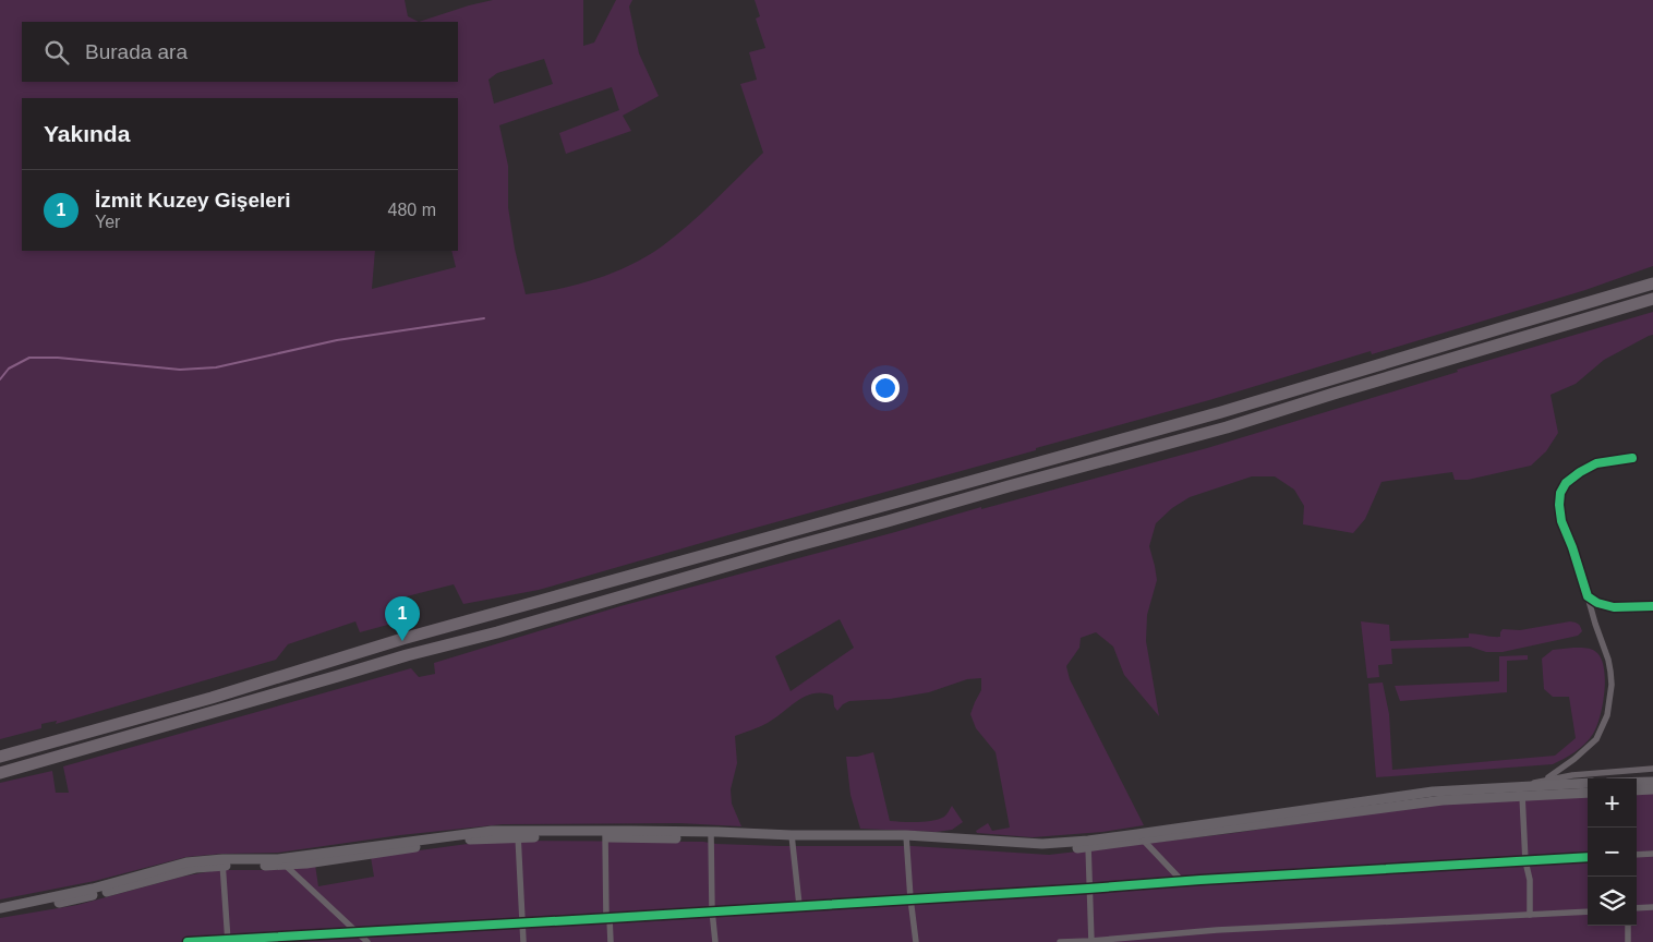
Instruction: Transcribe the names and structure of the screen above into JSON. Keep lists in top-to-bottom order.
{
  "page": {
    "search": "Burada ara",
    "heading": "Yakında",
    "list": [
      {
        "mark": "1",
        "name": "İzmit Kuzey Gişeleri",
        "note": "Yer",
        "value": "480 m"
      }
    ],
    "pins": "1",
    "map_buttons": ["+", "−"]
  }
}
